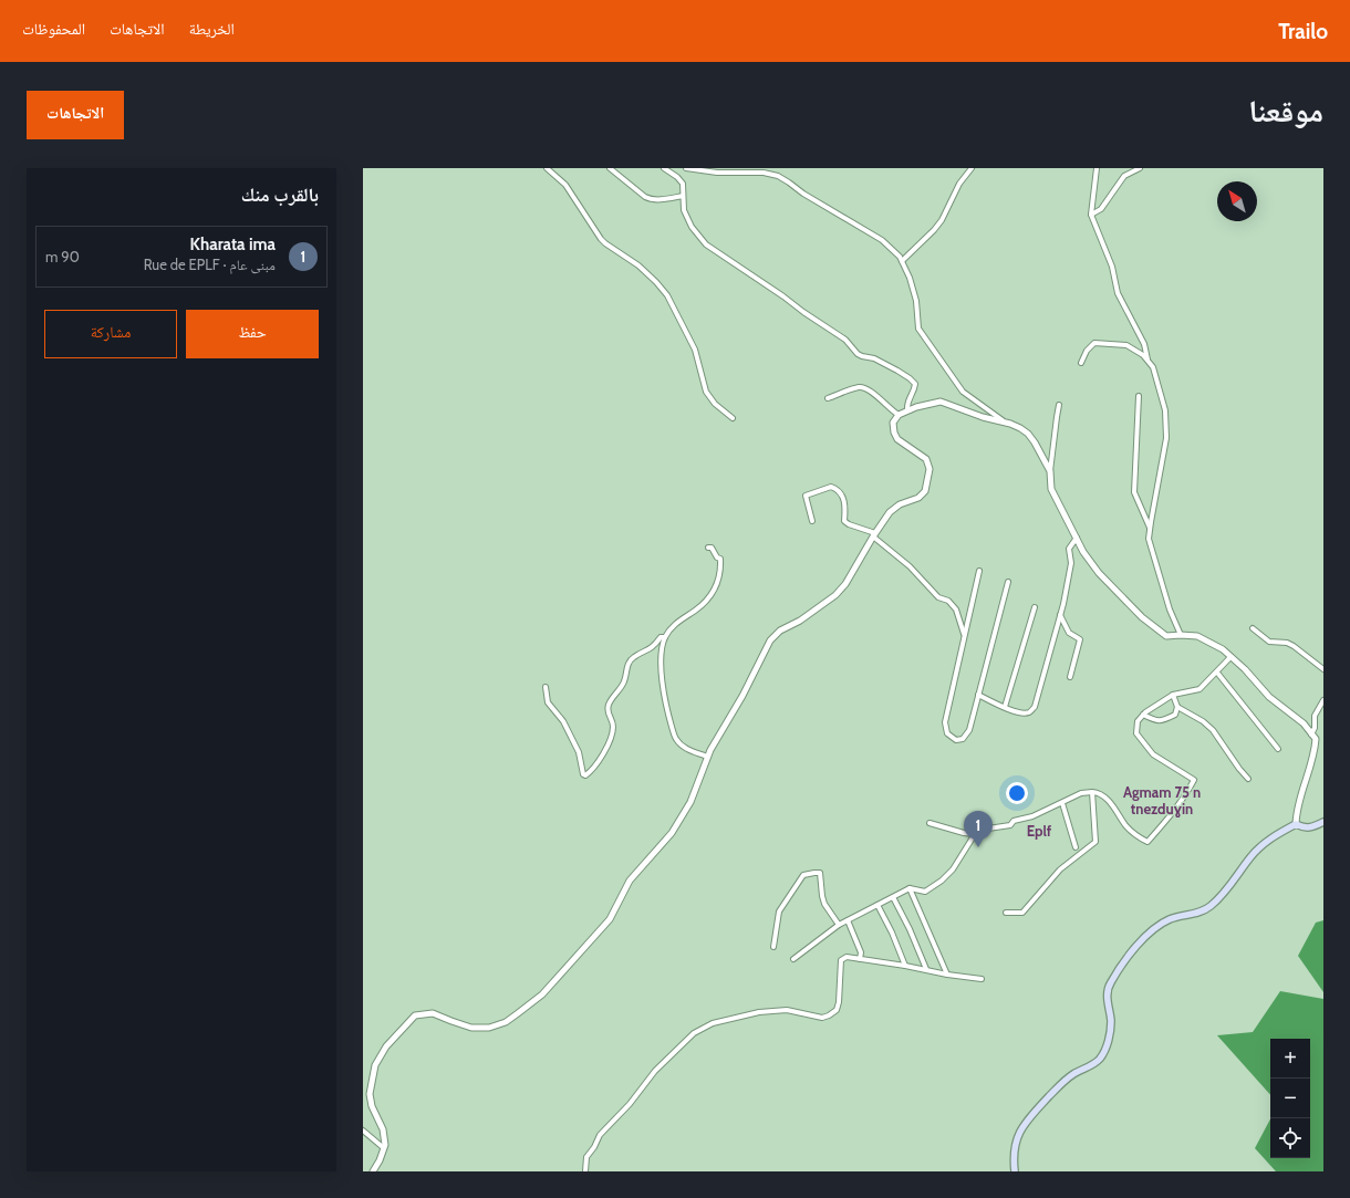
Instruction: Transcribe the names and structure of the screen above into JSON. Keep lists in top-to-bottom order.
{
  "districts": ["Agmam 75 n tnezduɣin", "Eplf"],
  "north": "top left",
  "page": {
    "header": "Trailo",
    "nav": ["الخريطة", "الاتجاهات", "المحفوظات"],
    "title": "موقعنا",
    "buttons": [
      "الاتجاهات",
      ["حفظ", "مشاركة"]
    ],
    "heading": "بالقرب منك",
    "list": [
      {
        "mark": "1",
        "name": "Kharata ima",
        "note": "مبنى عام · Rue de EPLF",
        "value": "90 m"
      }
    ],
    "pins": "1",
    "map_buttons": ["+", "−"]
  }
}
